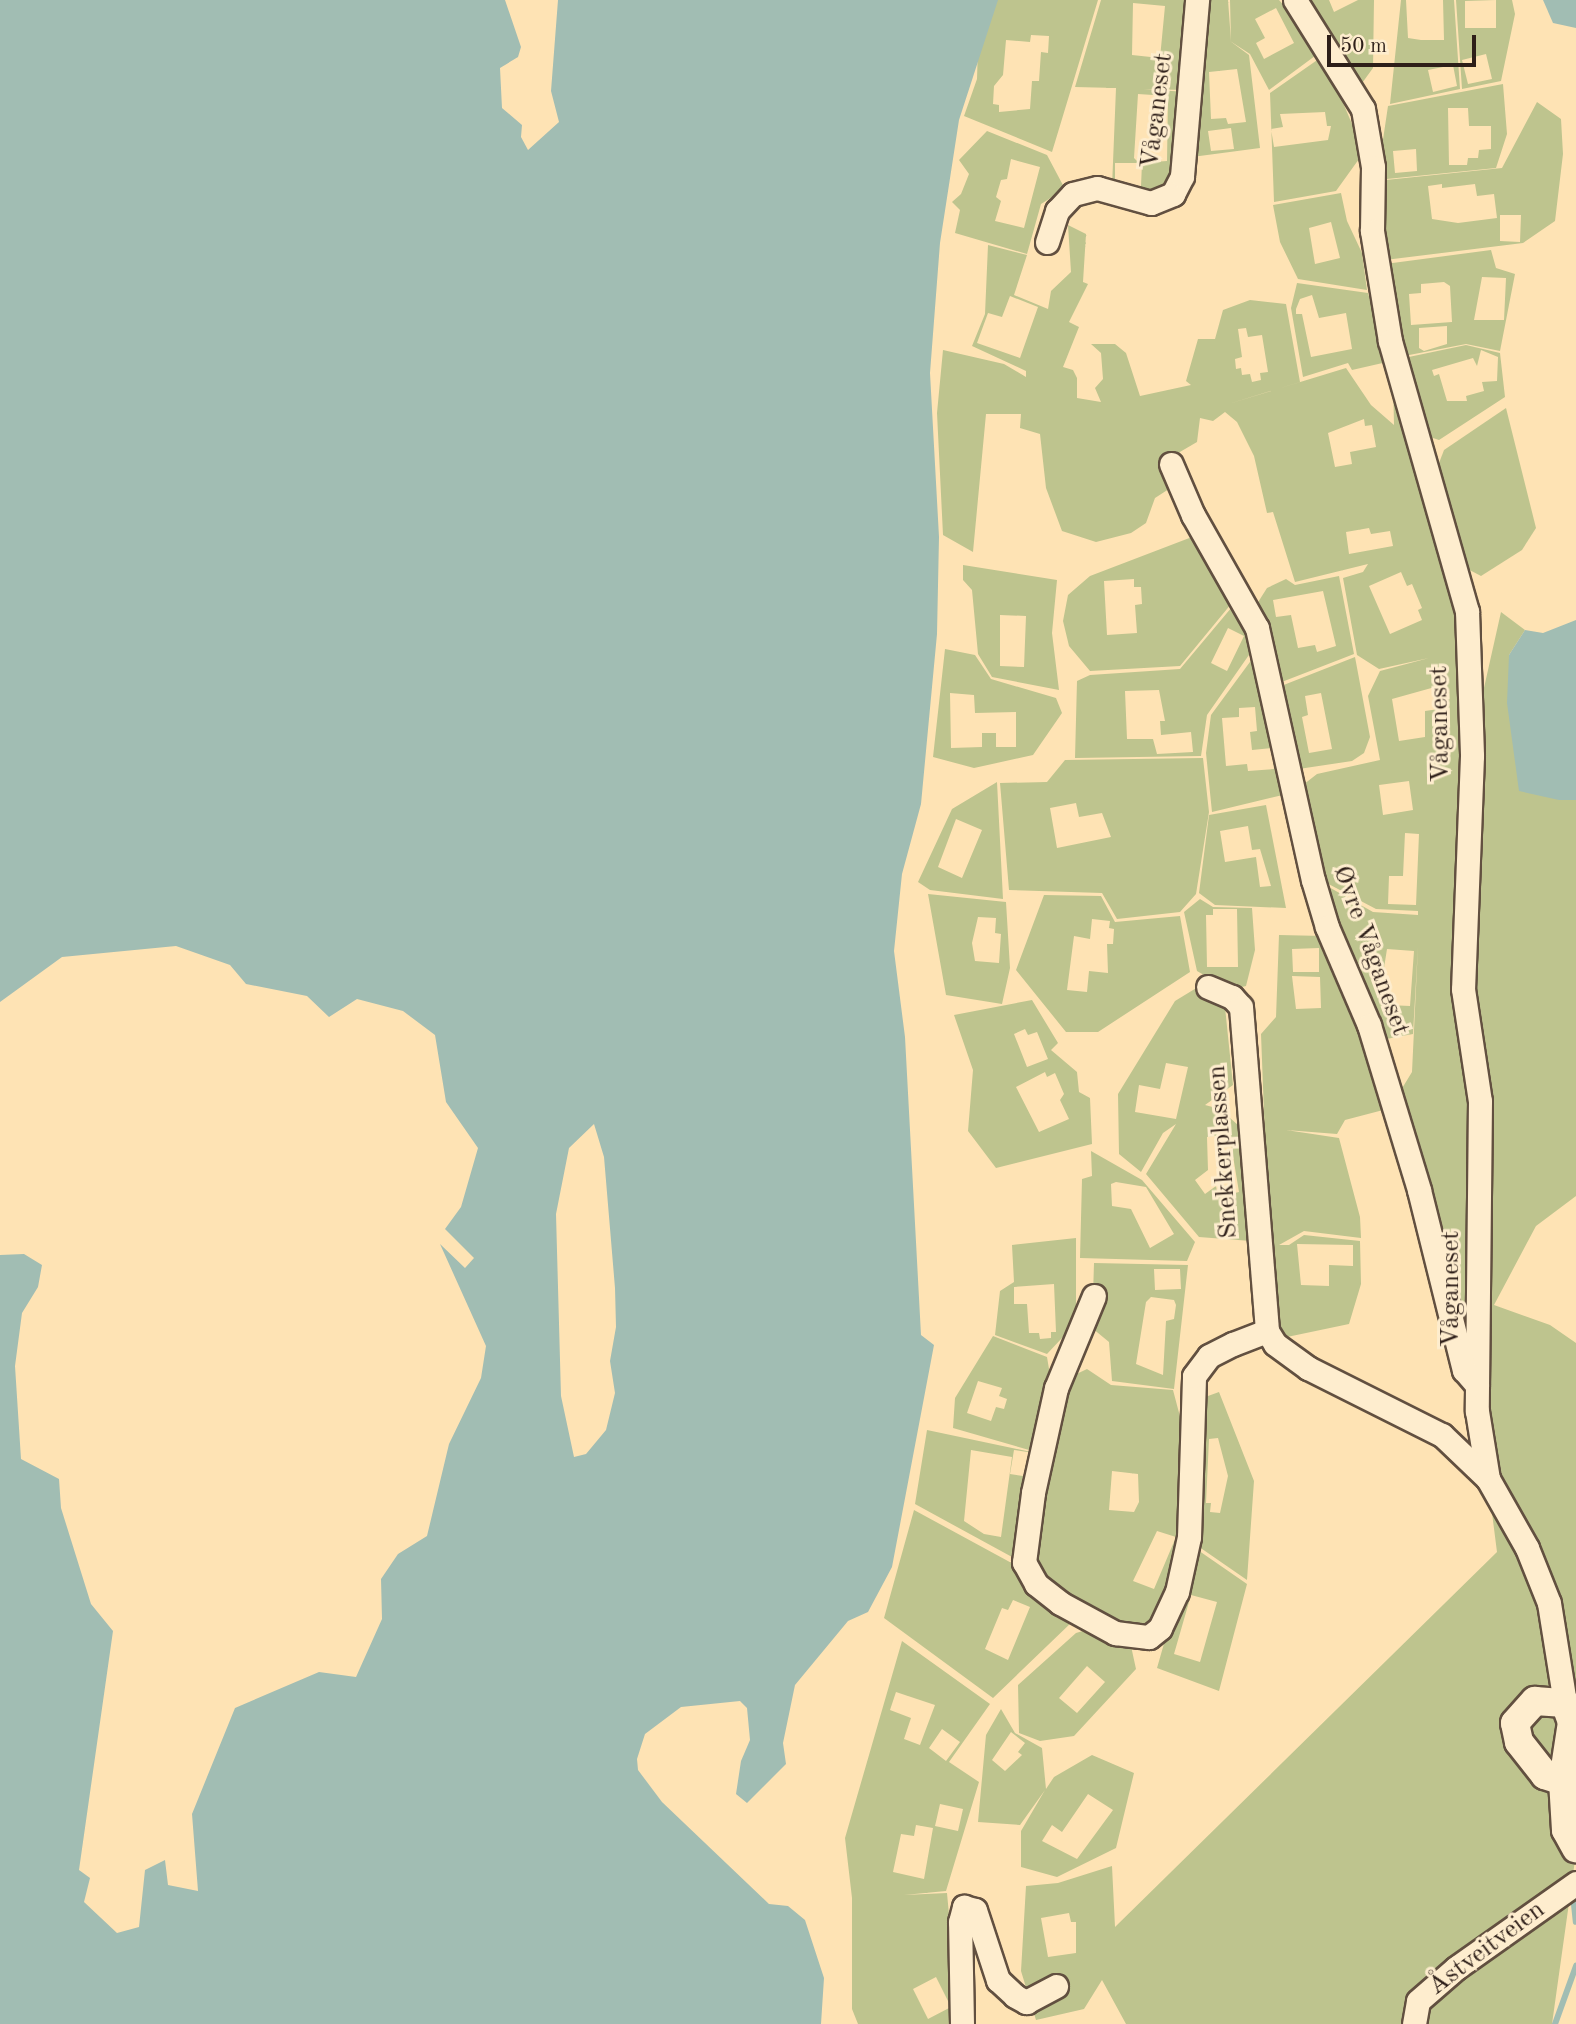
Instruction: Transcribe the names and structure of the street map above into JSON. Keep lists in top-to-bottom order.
{
  "streets": {
    "street": [
      "Våganeset",
      "Øvre Våganeset",
      "Snekkerplassen",
      "Åstveitveien"
    ]
  },
  "crossings": [
    ["Våganeset", "Øvre Våganeset"],
    ["Våganeset", "Snekkerplassen"]
  ],
  "scale_bar": "50 m"
}
